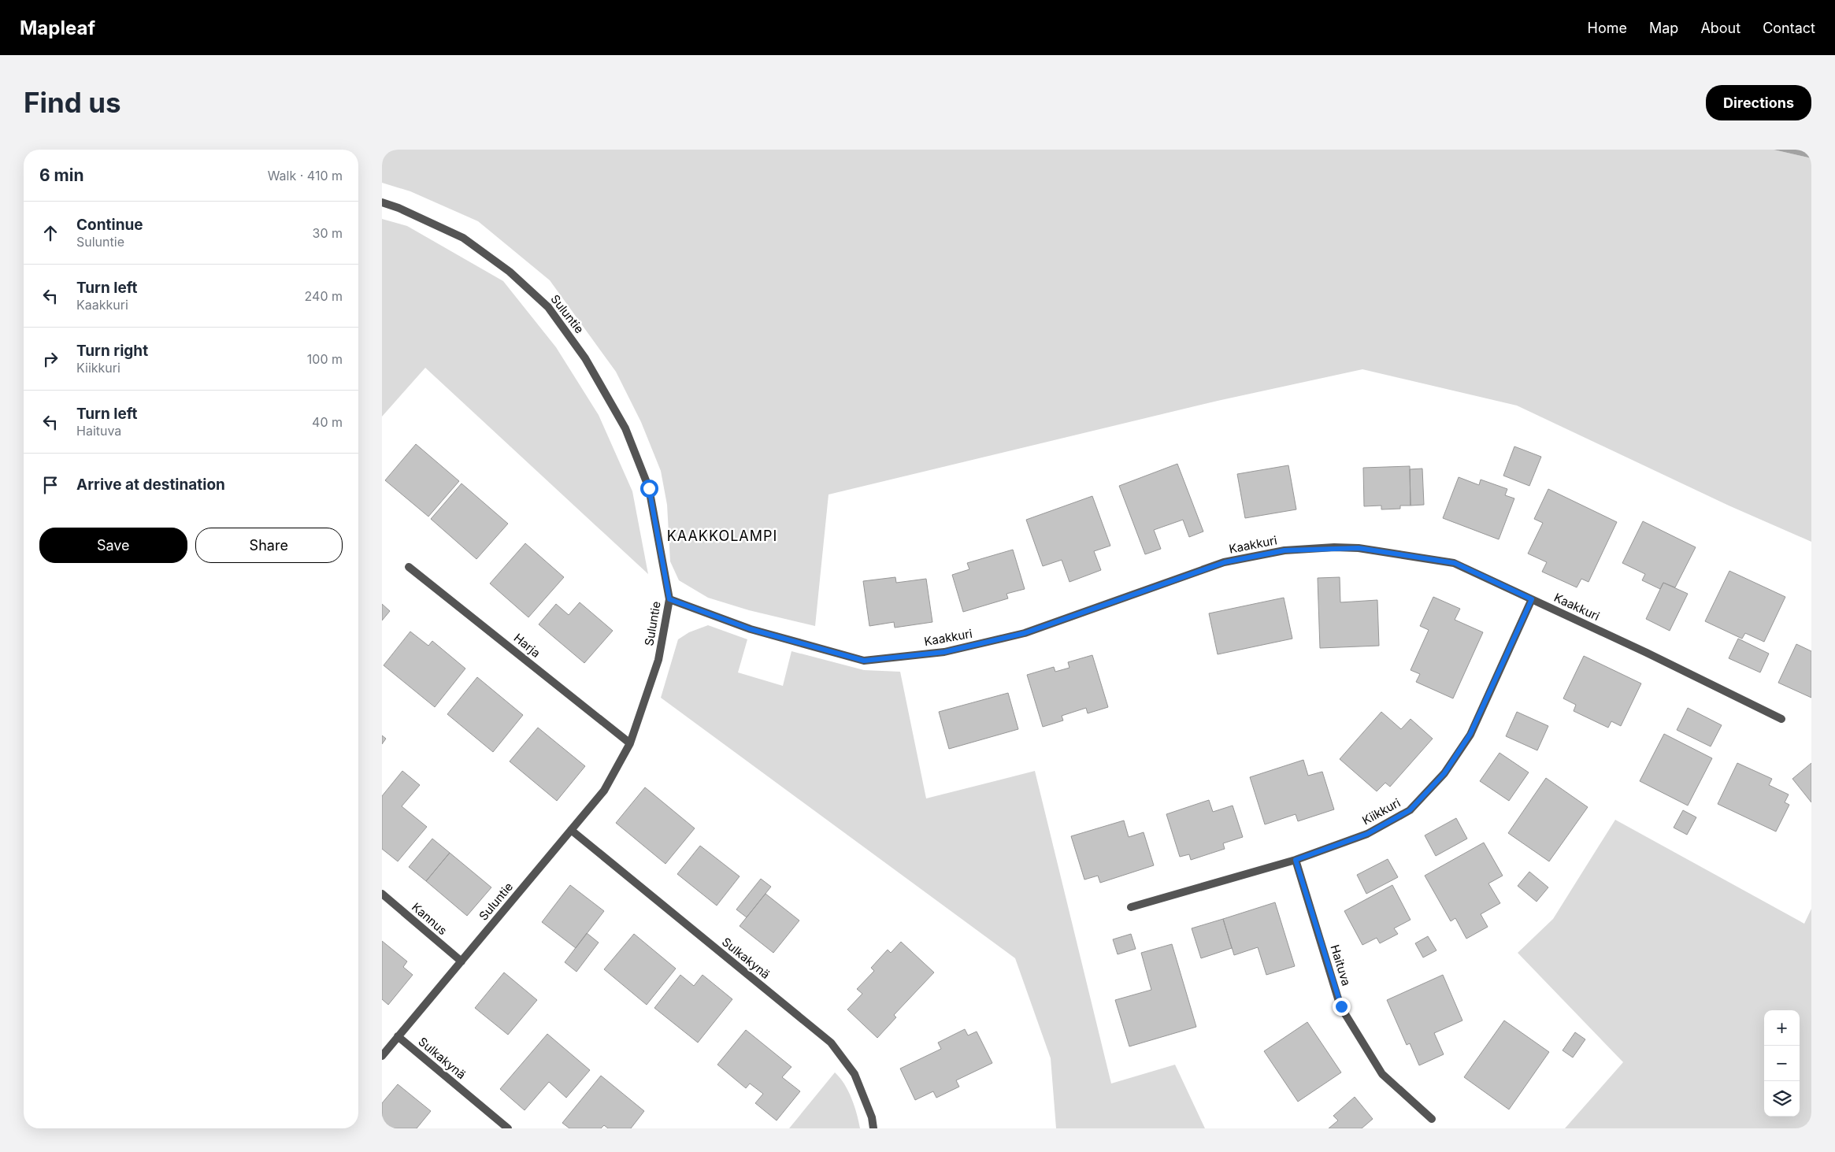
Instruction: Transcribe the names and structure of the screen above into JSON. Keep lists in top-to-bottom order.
{
  "streets": {
    "street": [
      "Suluntie",
      "Kaakkuri",
      "Harja",
      "Kiikkuri",
      "Kannus",
      "Sulkakynä",
      "Haituva"
    ]
  },
  "crossings": [
    ["Suluntie", "Kaakkuri"],
    ["Suluntie", "Harja"],
    ["Suluntie", "Kannus"],
    ["Suluntie", "Sulkakynä"],
    ["Kaakkuri", "Kiikkuri"],
    ["Kiikkuri", "Haituva"]
  ],
  "districts": ["KAAKKOLAMPI"],
  "page": {
    "header": "Mapleaf",
    "nav": [
      "Home",
      "Map",
      "About",
      "Contact"
    ],
    "buttons": [
      "Directions",
      ["Save", "Share"]
    ],
    "title": "Find us",
    "heading": ["6 min", "Walk · 410 m"],
    "list": [
      ["Continue", "Suluntie", "30 m"],
      ["Turn left", "Kaakkuri", "240 m"],
      ["Turn right", "Kiikkuri", "100 m"],
      ["Turn left", "Haituva", "40 m"],
      "Arrive at destination"
    ],
    "map_buttons": ["+", "−"]
  }
}
